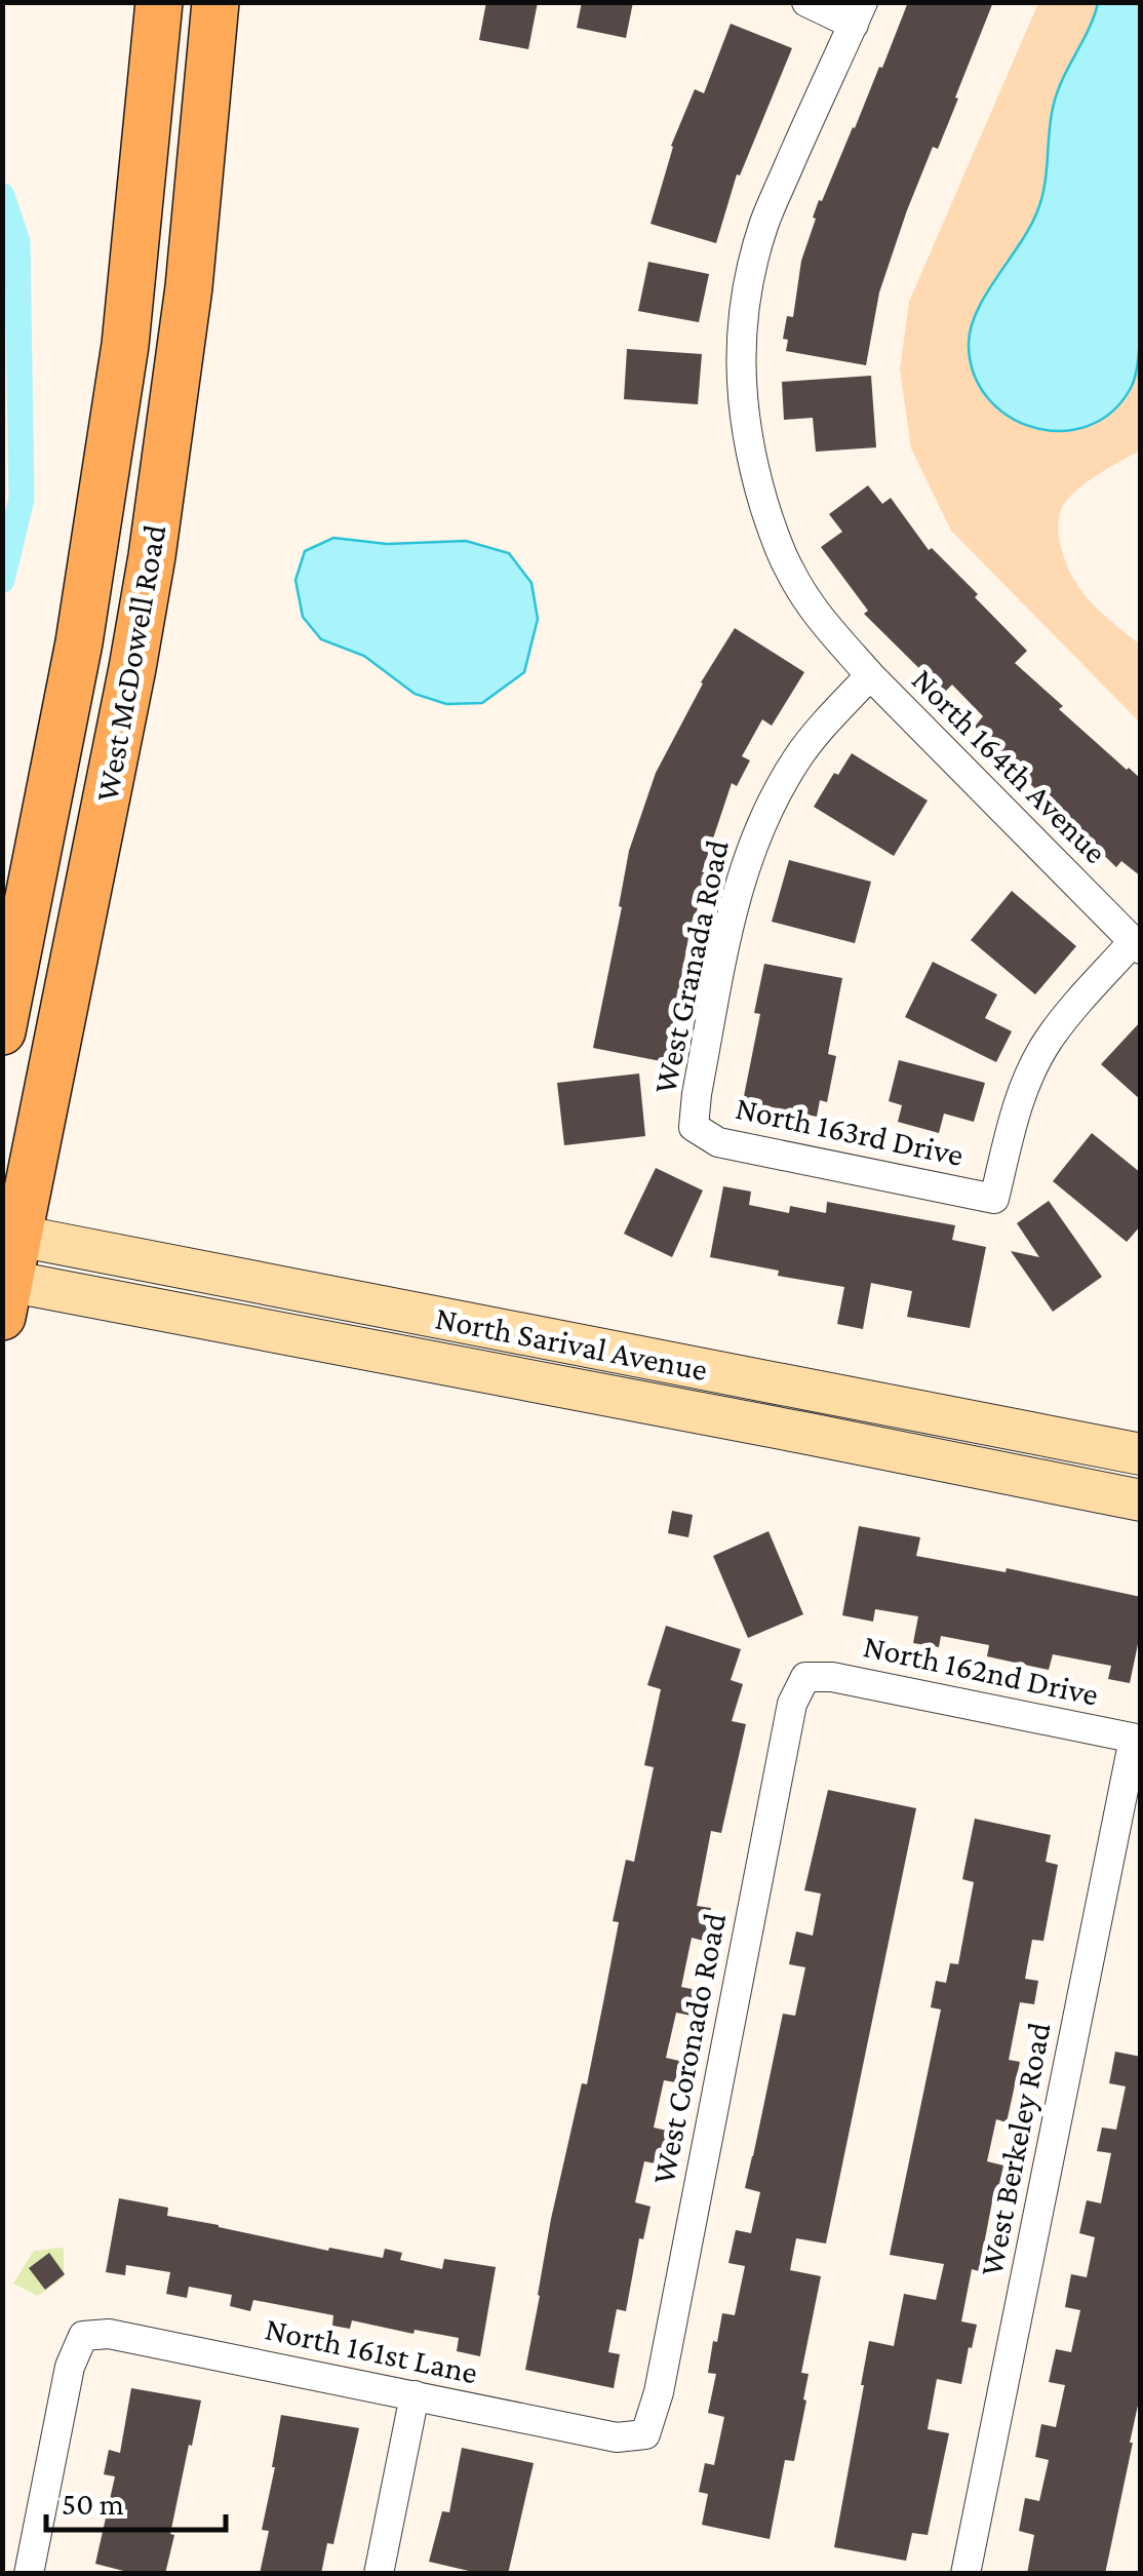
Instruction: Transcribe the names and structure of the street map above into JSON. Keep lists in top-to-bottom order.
{
  "streets": {
    "main road": ["West McDowell Road", "North Sarival Avenue"],
    "street": [
      "North 164th Avenue",
      "West Granada Road",
      "North 163rd Drive",
      "North 162nd Drive",
      "West Coronado Road",
      "West Berkeley Road",
      "North 161st Lane"
    ]
  },
  "crossings": [
    ["West McDowell Road", "North Sarival Avenue"],
    ["North 164th Avenue", "West Granada Road"],
    ["North 164th Avenue", "North 163rd Drive"],
    ["West Granada Road", "North 163rd Drive"],
    ["North 162nd Drive", "West Coronado Road"],
    ["North 162nd Drive", "West Berkeley Road"],
    ["West Coronado Road", "North 161st Lane"]
  ],
  "scale_bar": "50 m"
}
